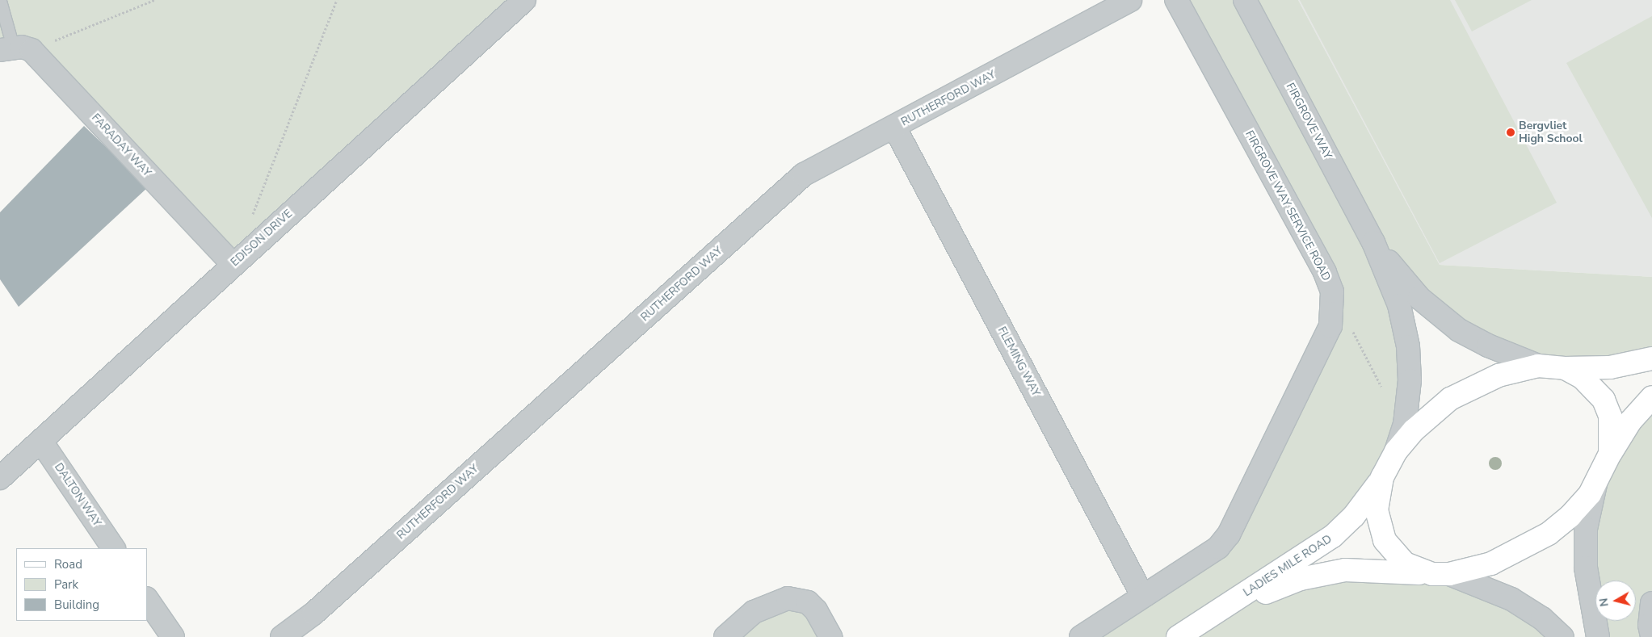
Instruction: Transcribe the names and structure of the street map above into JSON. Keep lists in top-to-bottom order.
{
  "streets": {
    "main road": ["LADIES MILE ROAD"],
    "street": [
      "RUTHERFORD WAY",
      "FIRGROVE WAY",
      "FARADAY WAY",
      "FIRGROVE WAY SERVICE ROAD",
      "EDISON DRIVE",
      "FLEMING WAY",
      "DALTON WAY"
    ]
  },
  "crossings": [
    ["RUTHERFORD WAY", "FLEMING WAY"],
    ["FARADAY WAY", "EDISON DRIVE"],
    ["FIRGROVE WAY SERVICE ROAD", "FLEMING WAY"],
    ["EDISON DRIVE", "DALTON WAY"]
  ],
  "places": ["Bergvliet High School"],
  "legend": ["Road", "Park", "Building"],
  "north": "left"
}
